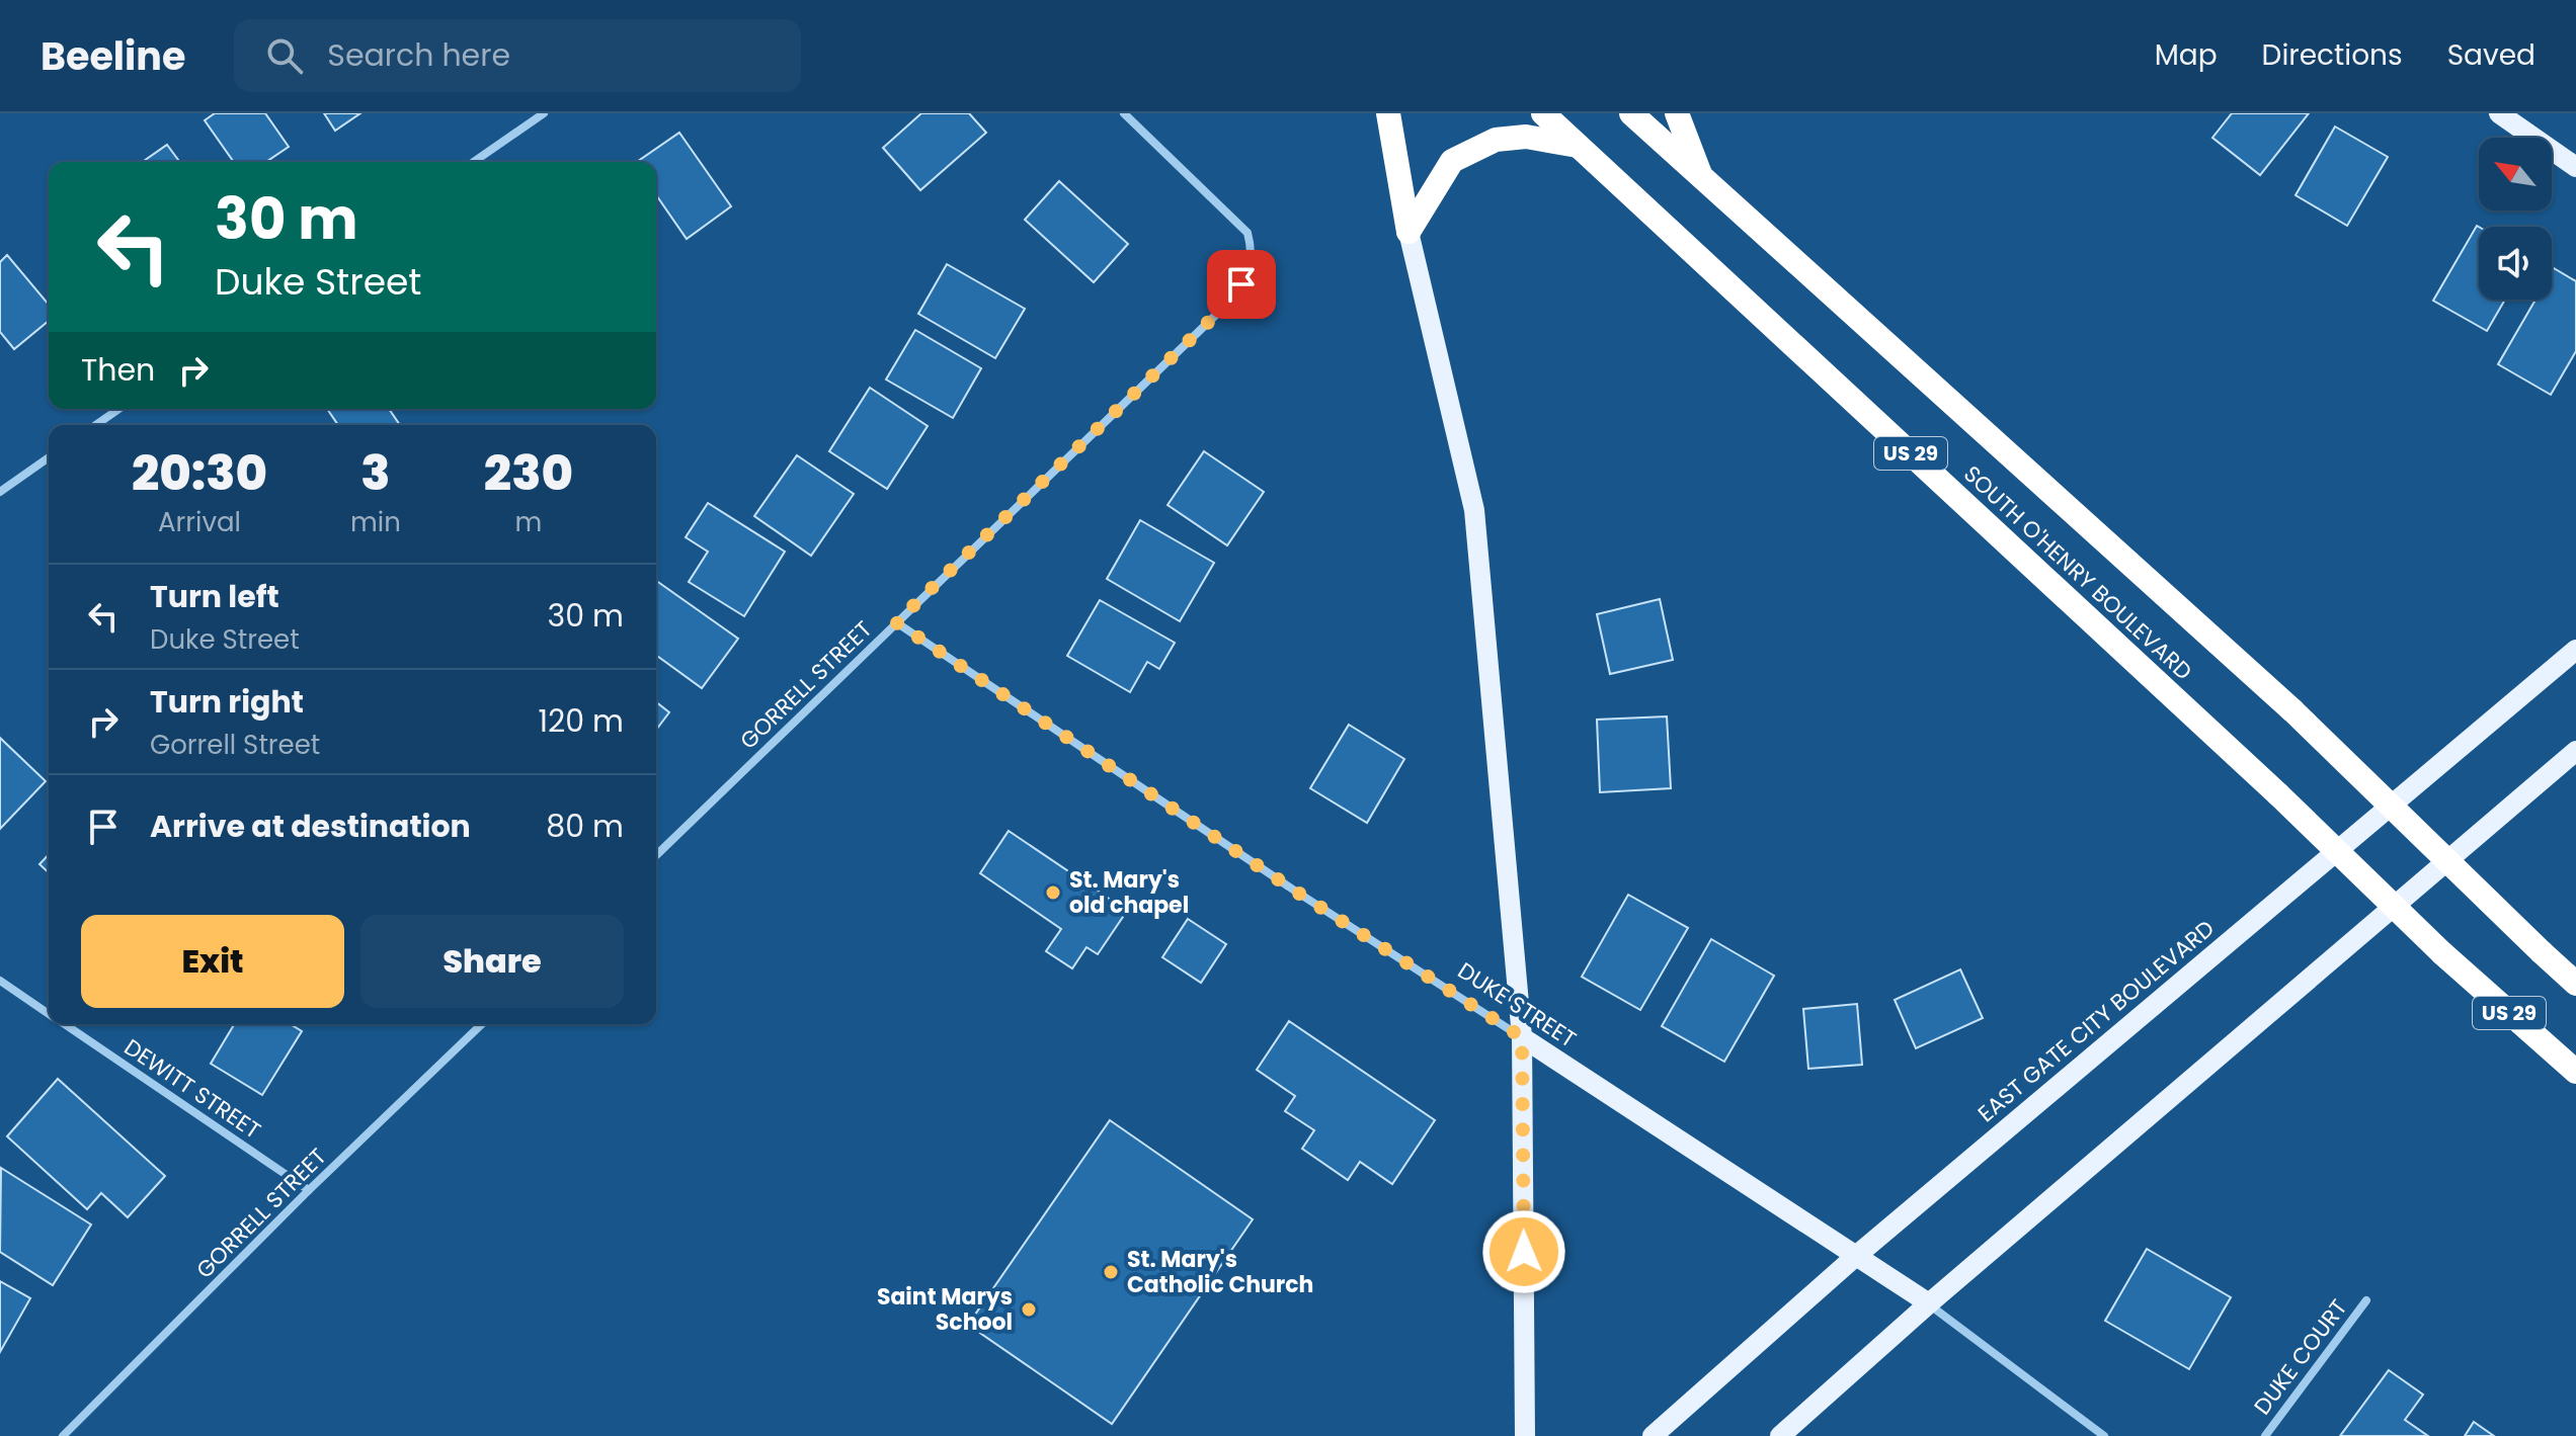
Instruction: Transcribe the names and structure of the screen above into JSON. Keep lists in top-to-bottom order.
{
  "streets": {
    "highway": ["US 29", "SOUTH O'HENRY BOULEVARD"],
    "main road": ["DUKE STREET", "EAST GATE CITY BOULEVARD"],
    "street": ["GORRELL STREET", "DEWITT STREET", "DUKE COURT"]
  },
  "crossings": [
    ["GORRELL STREET", "DUKE STREET"],
    ["GORRELL STREET", "DEWITT STREET"],
    ["DUKE STREET", "EAST GATE CITY BOULEVARD"]
  ],
  "places": ["St. Mary's old chapel", "St. Mary's Catholic Church", "Saint Marys School"],
  "north": "top left",
  "page": {
    "header": "Beeline",
    "search": "Search here",
    "nav": ["Map", "Directions", "Saved"],
    "turn": ["30 m", "Duke Street"],
    "then": "Then",
    "eta": [
      "20:30",
      "Arrival",
      "3",
      "min",
      "230",
      "m"
    ],
    "list": [
      {
        "name": "Turn left",
        "note": "Duke Street",
        "value": "30 m"
      },
      {
        "name": "Turn right",
        "note": "Gorrell Street",
        "value": "120 m"
      },
      {
        "name": "Arrive at destination",
        "value": "80 m"
      }
    ],
    "buttons": ["Exit", "Share"]
  }
}
